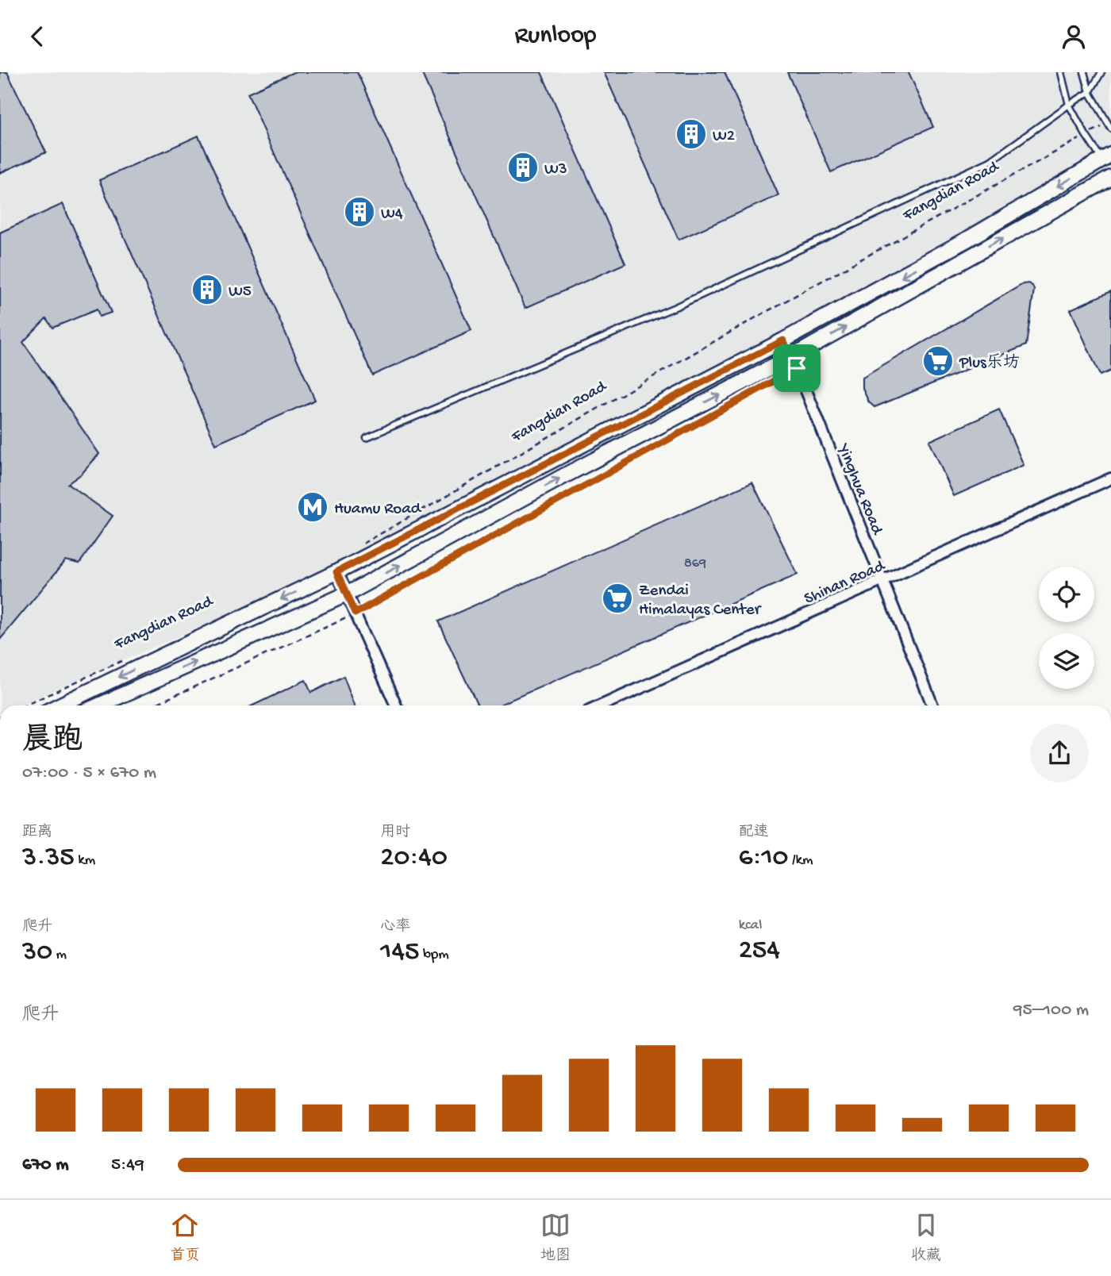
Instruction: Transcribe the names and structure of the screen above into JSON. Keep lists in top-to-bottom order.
{
  "streets": {
    "main road": ["Fangdian Road"],
    "street": ["Yinghua Road", "Shinan Road"]
  },
  "crossings": [
    ["Fangdian Road", "Yinghua Road"],
    ["Yinghua Road", "Shinan Road"]
  ],
  "places": {
    "building": [
      "W2",
      "W3",
      "W4",
      "W5"
    ],
    "supermarket": ["Plus乐坊", "Zendai Himalayas Center"],
    "metro station": ["Huamu Road"]
  },
  "house_numbers": ["869"],
  "page": {
    "header": "Runloop",
    "heading": ["晨跑", "07:00 · 5 × 670 m"],
    "stats": [
      ["距离", "3.35 km"],
      ["用时", "20:40"],
      ["配速", "6:10 /km"],
      ["爬升", "30 m"],
      ["心率", "145 bpm"],
      ["kcal", "254"]
    ],
    "chart": ["爬升", "95–100 m"],
    "list": [
      {
        "name": "670 m",
        "note": "5:49"
      }
    ],
    "tabs": ["首页", "地图", "收藏"]
  }
}
